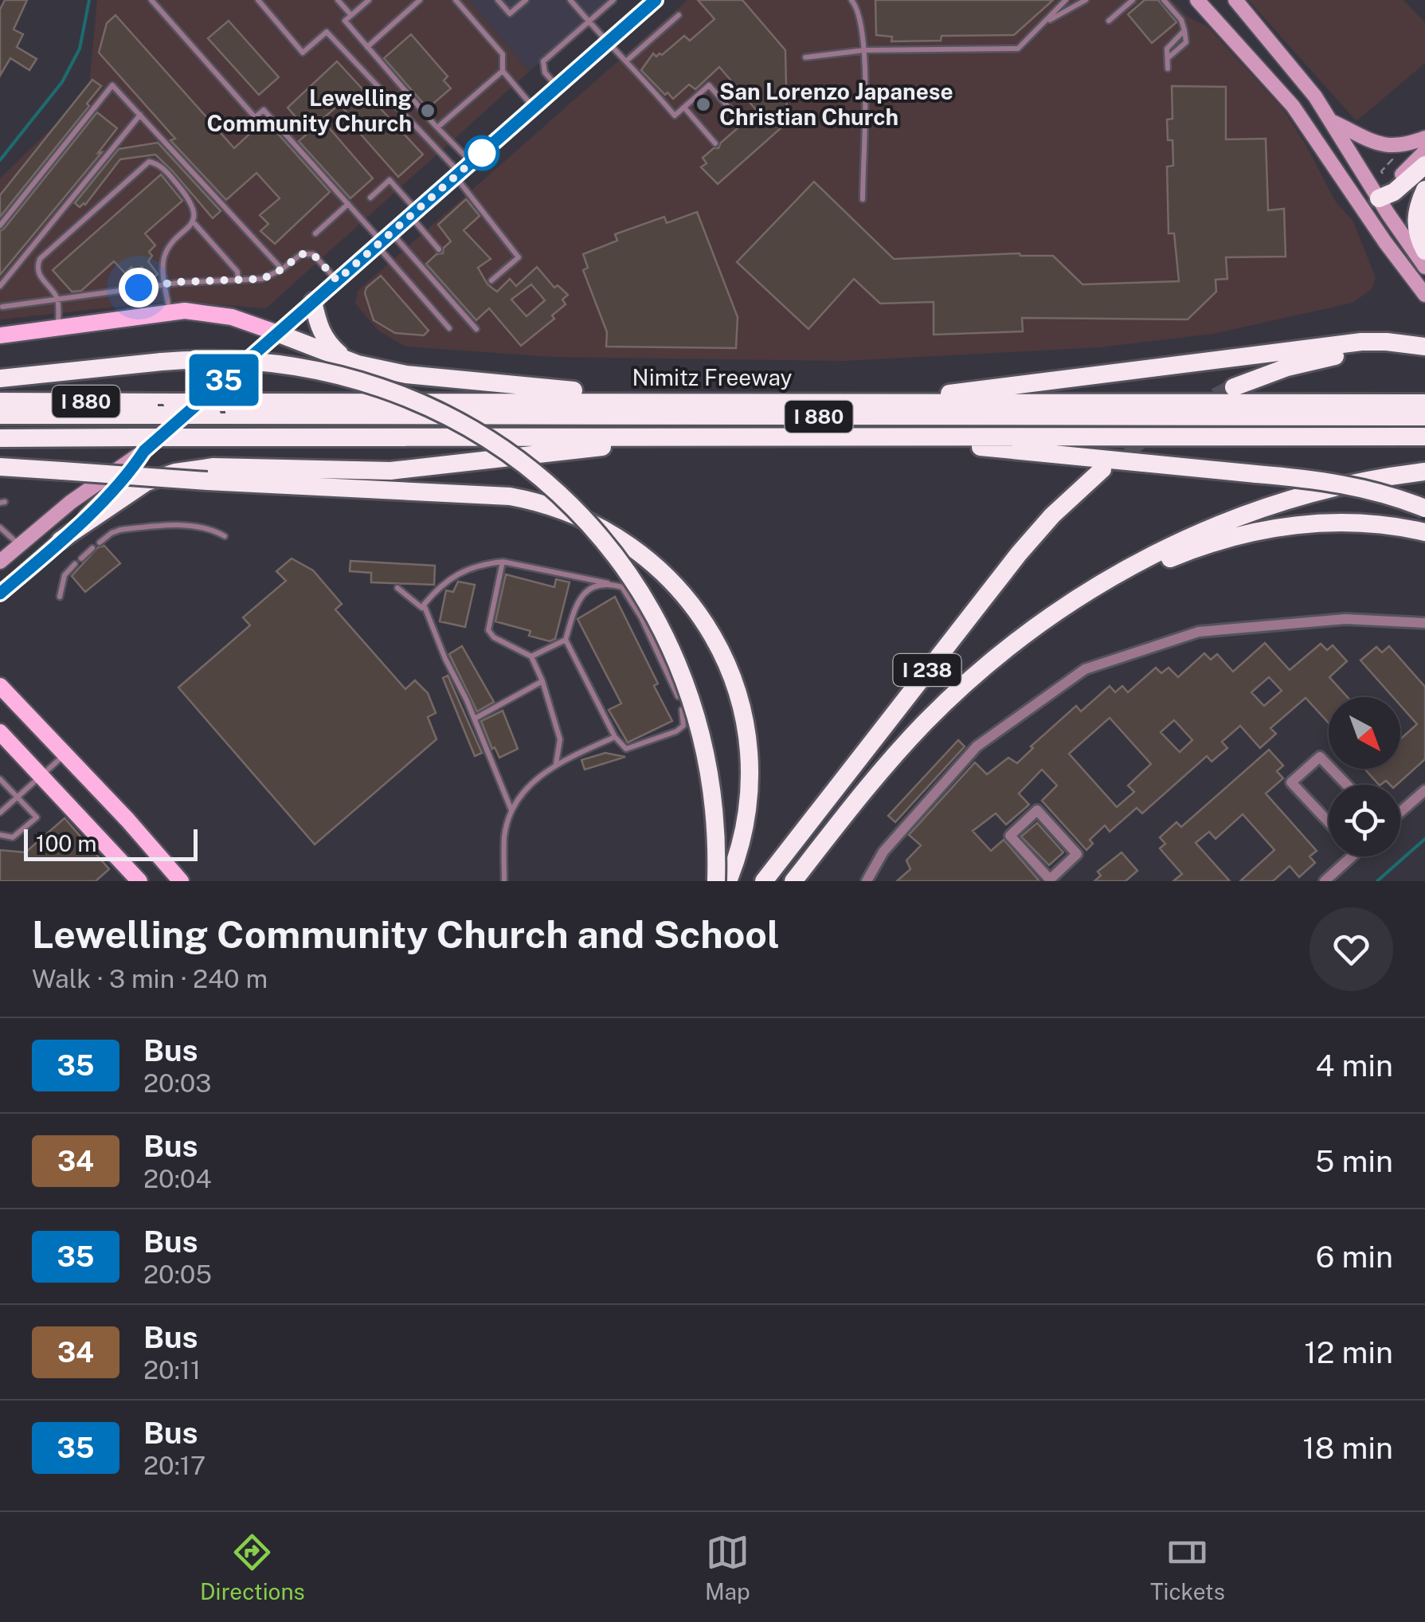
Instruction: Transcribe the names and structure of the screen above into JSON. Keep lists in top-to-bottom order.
{
  "streets": {
    "highway": ["Nimitz Freeway", "I 880", "I 238"]
  },
  "crossings": [
    ["Nimitz Freeway", "I 880"]
  ],
  "places": ["San Lorenzo Japanese Christian Church", "Lewelling Community Church"],
  "lines": ["bus line 35"],
  "scale_bar": "100 m",
  "north": "bottom right",
  "page": {
    "on_map": "35",
    "scale": "100 m",
    "heading": ["Lewelling Community Church and School", "Walk · 3 min · 240 m"],
    "list": [
      {
        "mark": "35",
        "name": "Bus",
        "note": "20:03",
        "value": "4 min"
      },
      {
        "mark": "34",
        "name": "Bus",
        "note": "20:04",
        "value": "5 min"
      },
      {
        "mark": "35",
        "name": "Bus",
        "note": "20:05",
        "value": "6 min"
      },
      {
        "mark": "34",
        "name": "Bus",
        "note": "20:11",
        "value": "12 min"
      },
      {
        "mark": "35",
        "name": "Bus",
        "note": "20:17",
        "value": "18 min"
      }
    ],
    "tabs": ["Directions", "Map", "Tickets"]
  }
}
